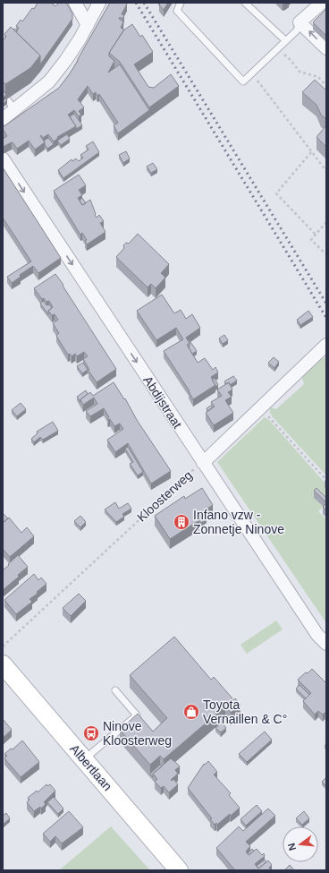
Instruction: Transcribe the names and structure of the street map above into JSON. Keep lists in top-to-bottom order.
{
  "streets": {
    "main road": ["Albertlaan"],
    "street": ["Abdijstraat", "Kloosterweg"]
  },
  "crossings": [
    ["Abdijstraat", "Kloosterweg"]
  ],
  "one_way": ["Abdijstraat"],
  "places": {
    "building": ["Infano vzw - Zonnetje Ninove"],
    "shop": ["Toyota Vernaillen & C°"],
    "bus stop": ["Ninove Kloosterweg"]
  },
  "north": "left"
}
